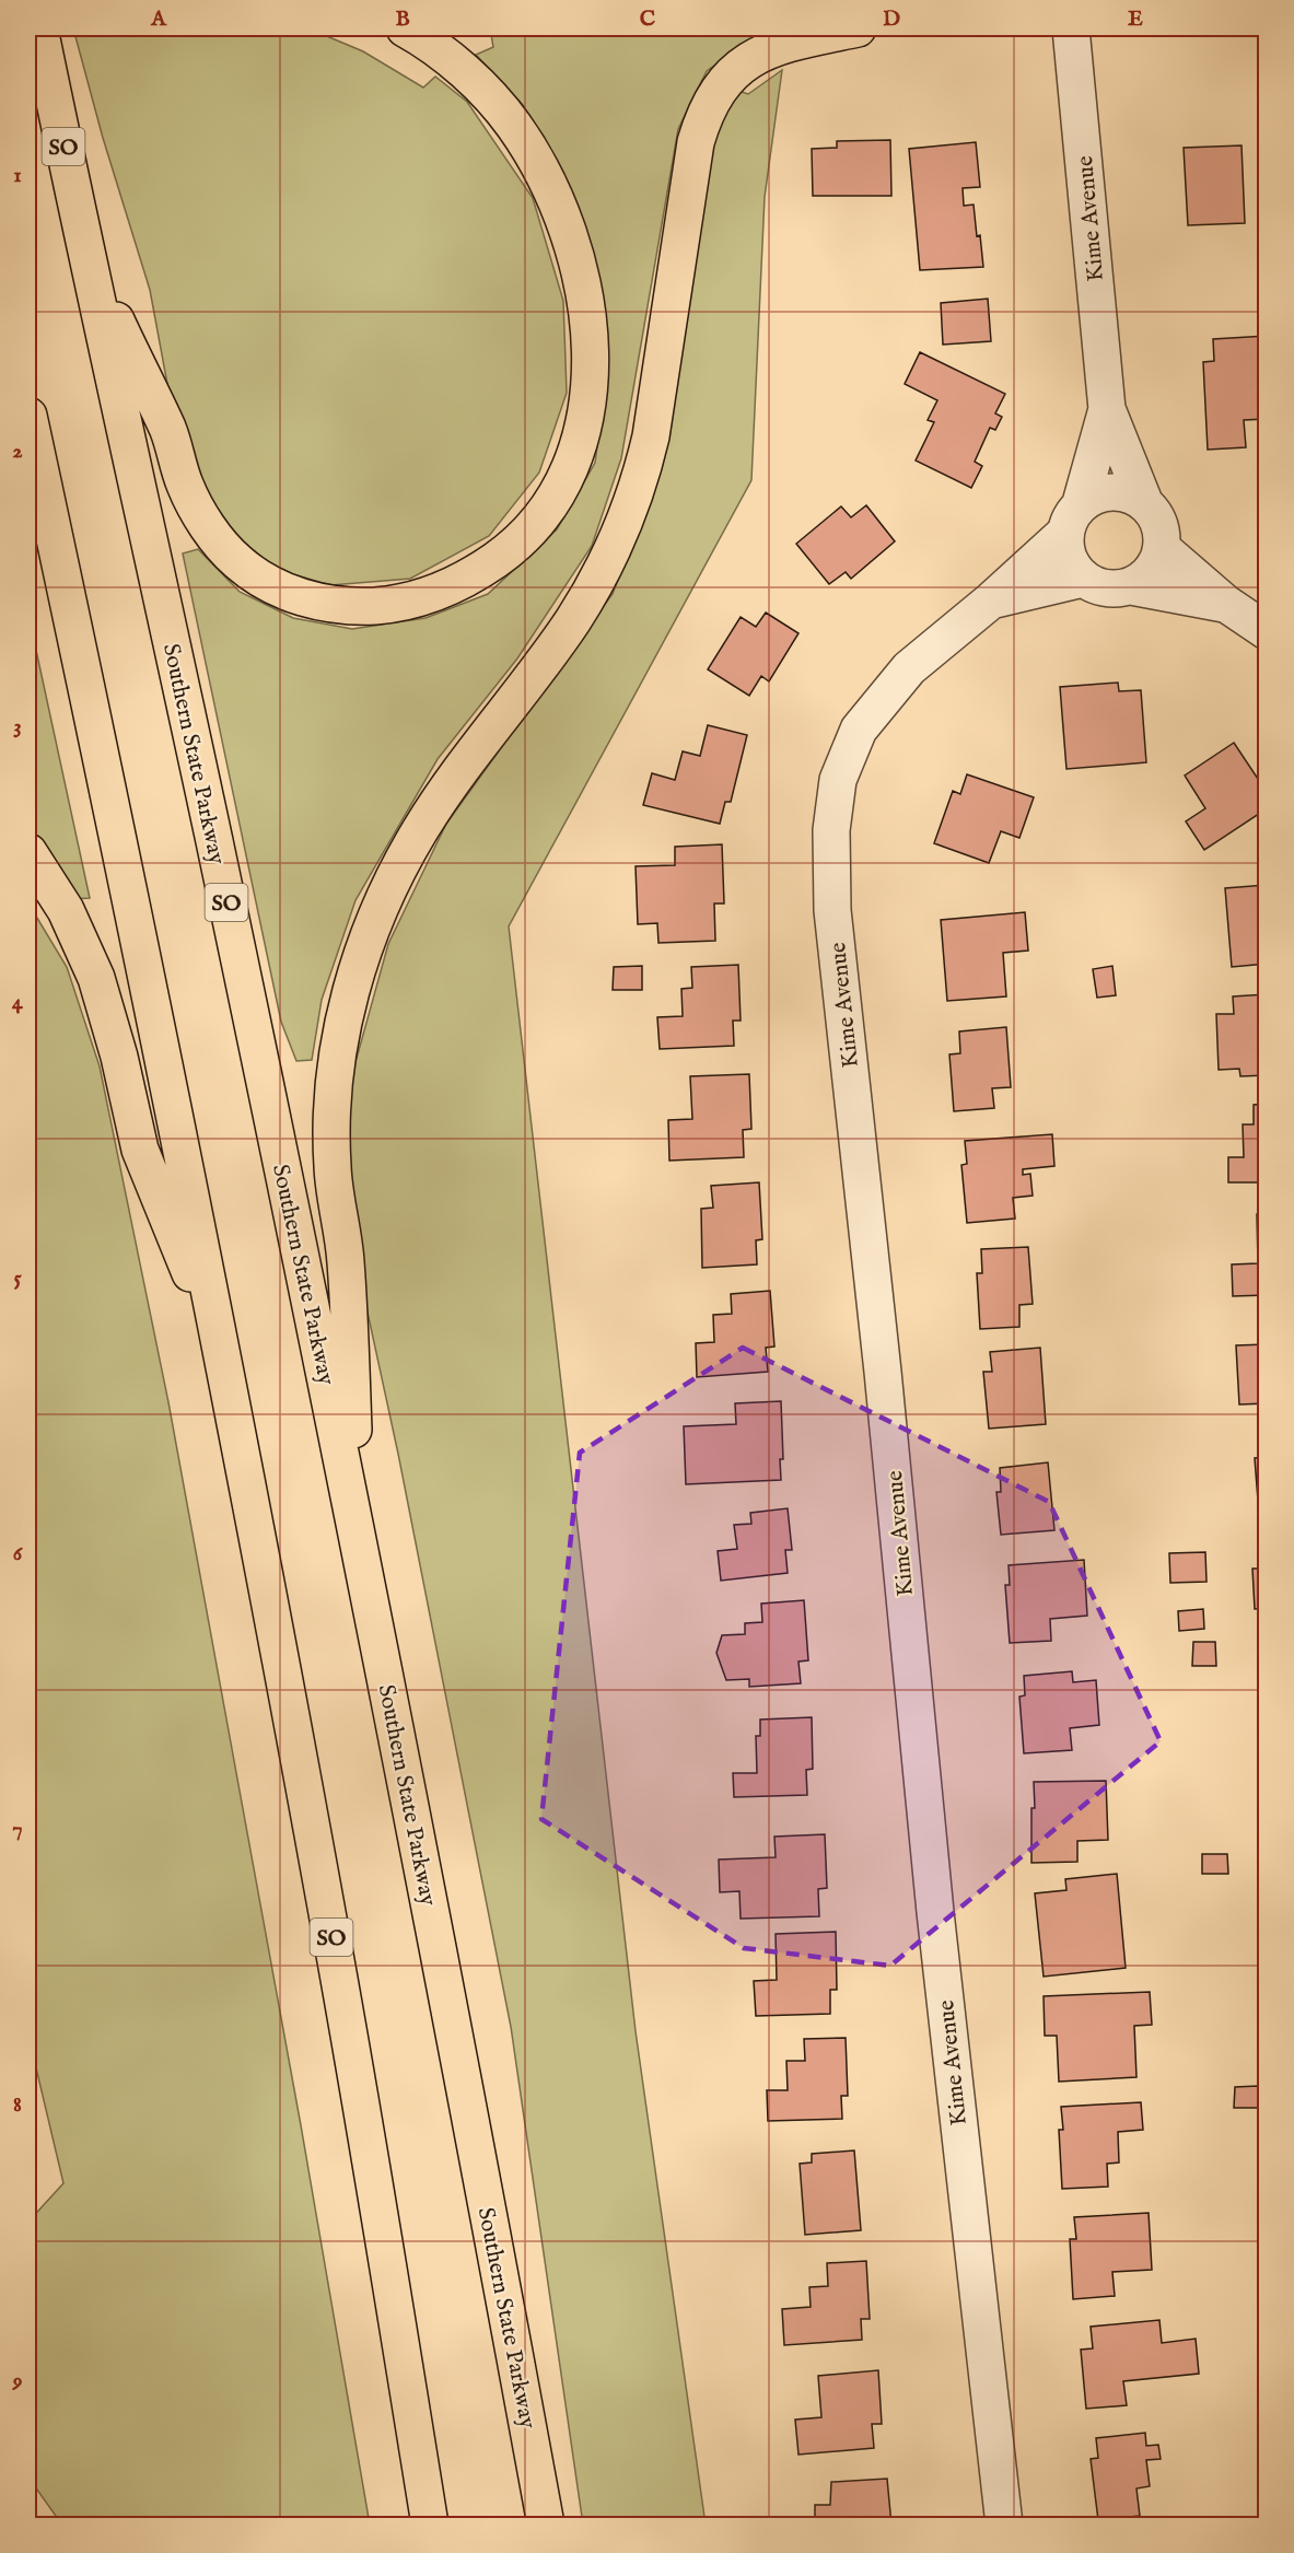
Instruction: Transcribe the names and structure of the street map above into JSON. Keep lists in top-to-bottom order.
{
  "streets": {
    "highway": ["SO", "Southern State Parkway"],
    "street": ["Kime Avenue"]
  },
  "grid": {
    "columns": [
      "A",
      "B",
      "C",
      "D",
      "E"
    ],
    "rows": [
      "1",
      "2",
      "3",
      "4",
      "5",
      "6",
      "7",
      "8",
      "9"
    ]
  }
}
